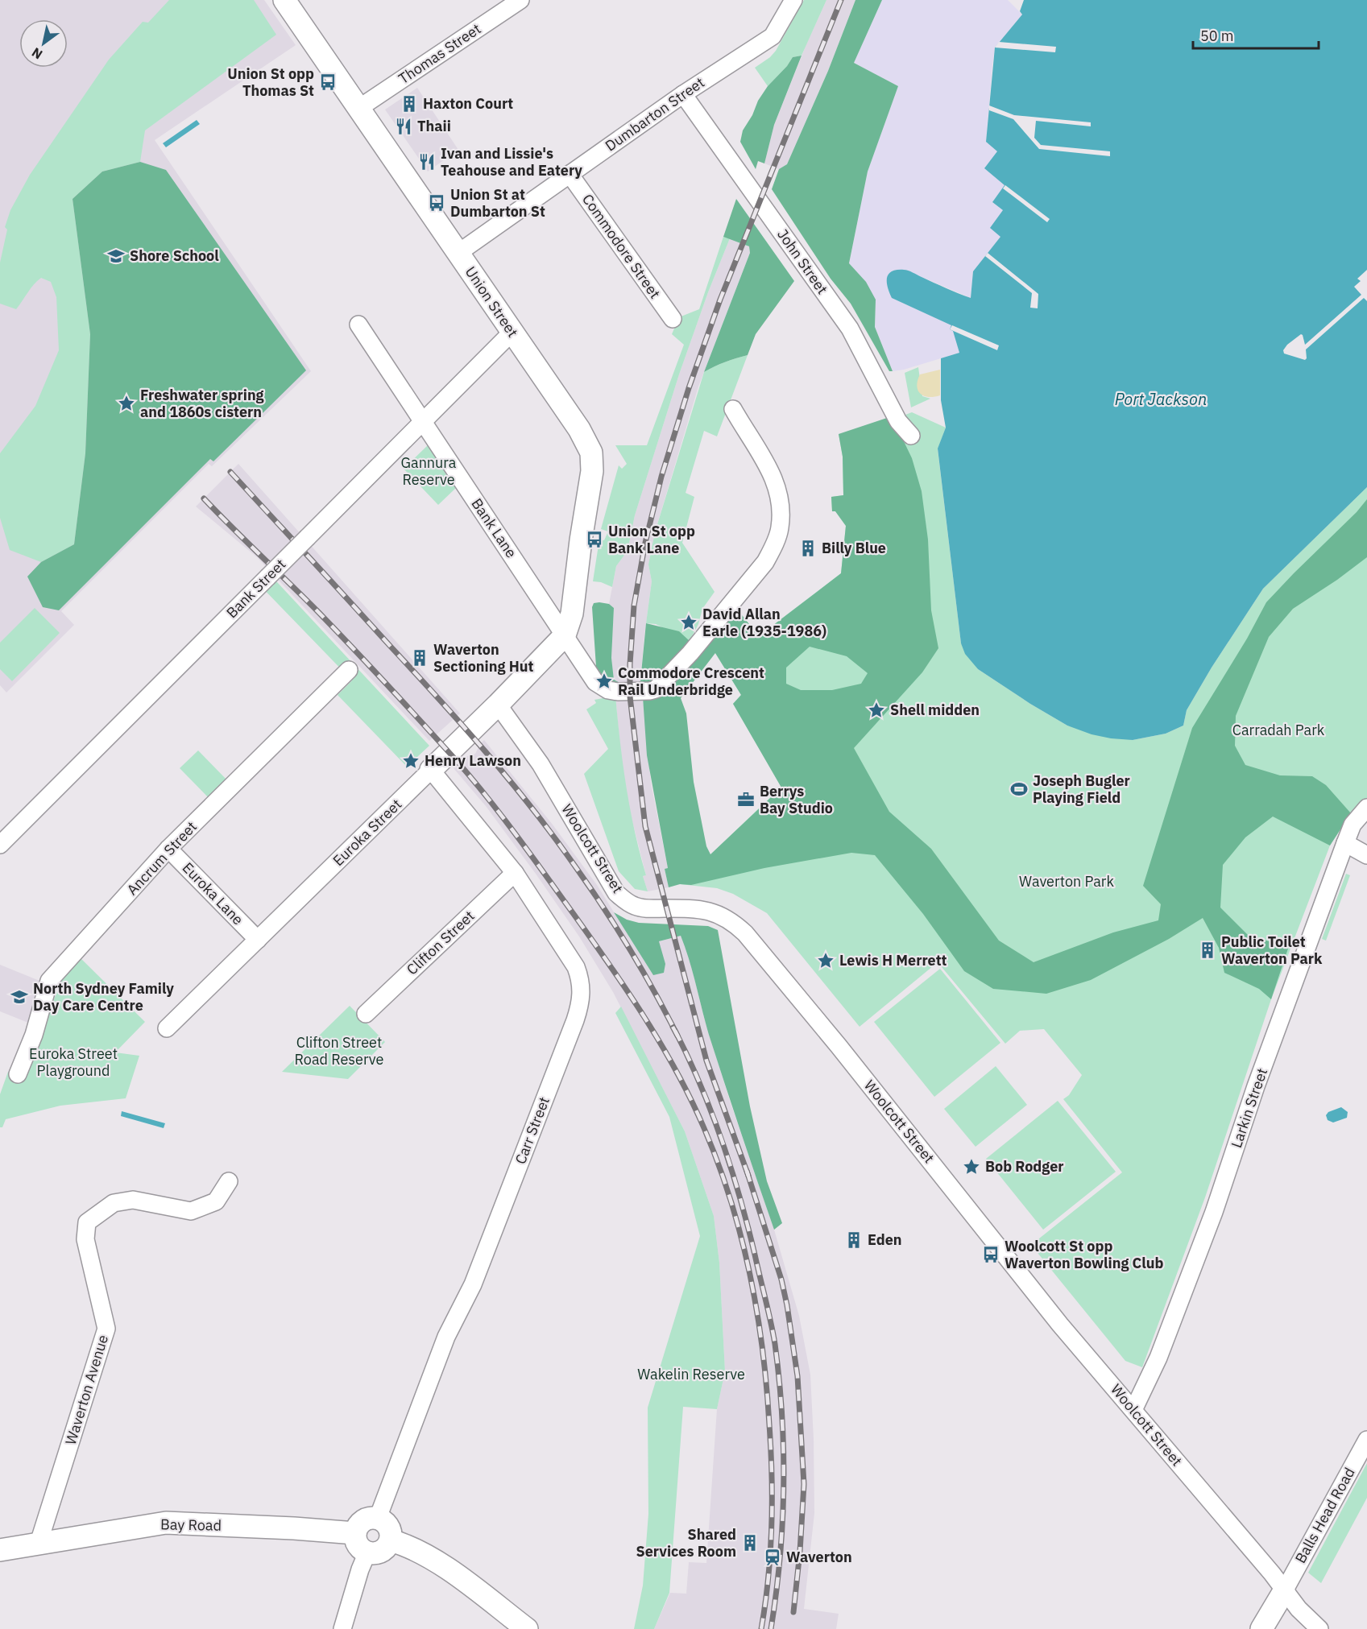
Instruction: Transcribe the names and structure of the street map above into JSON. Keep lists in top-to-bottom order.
{
  "streets": {
    "street": [
      "Thomas Street",
      "Dumbarton Street",
      "Commodore Street",
      "John Street",
      "Union Street",
      "Bank Lane",
      "Bank Street",
      "Euroka Street",
      "Woolcott Street",
      "Ancrum Street",
      "Euroka Lane",
      "Clifton Street",
      "Larkin Street",
      "Carr Street",
      "Waverton Avenue",
      "Balls Head Road",
      "Bay Road"
    ]
  },
  "crossings": [
    ["Thomas Street", "Union Street"],
    ["Dumbarton Street", "Commodore Street"],
    ["Dumbarton Street", "John Street"],
    ["Dumbarton Street", "Union Street"],
    ["Union Street", "Bank Lane"],
    ["Union Street", "Bank Street"],
    ["Union Street", "Euroka Street"],
    ["Bank Lane", "Bank Street"],
    ["Bank Lane", "Euroka Street"],
    ["Euroka Street", "Woolcott Street"],
    ["Euroka Street", "Euroka Lane"],
    ["Euroka Street", "Carr Street"],
    ["Woolcott Street", "Larkin Street"],
    ["Woolcott Street", "Balls Head Road"],
    ["Ancrum Street", "Euroka Lane"],
    ["Clifton Street", "Carr Street"],
    ["Carr Street", "Bay Road"],
    ["Waverton Avenue", "Bay Road"]
  ],
  "water": ["Port Jackson"],
  "parks": [
    "Gannura Reserve",
    "Carradah Park",
    "Waverton Park",
    "Clifton Street Road Reserve",
    "Euroka Street Playground",
    "Wakelin Reserve"
  ],
  "places": {
    "bus stop": [
      "Union St opp Thomas St",
      "Union St at Dumbarton St",
      "Union St opp Bank Lane",
      "Woolcott St opp Waverton Bowling Club"
    ],
    "building": [
      "Haxton Court",
      "Billy Blue",
      "Waverton Sectioning Hut",
      "Public Toilet Waverton Park",
      "Eden",
      "Shared Services Room"
    ],
    "restaurant": ["Thaii", "Ivan and Lissie's Teahouse and Eatery"],
    "school or university": ["Shore School", "North Sydney Family Day Care Centre"],
    "place": [
      "Freshwater spring and 1860s cistern",
      "David Allan Earle (1935-1986)",
      "Commodore Crescent Rail Underbridge",
      "Shell midden",
      "Henry Lawson",
      "Lewis H Merrett",
      "Bob Rodger"
    ],
    "sports": ["Joseph Bugler Playing Field"],
    "office": ["Berrys Bay Studio"],
    "station": ["Waverton"]
  },
  "scale_bar": "50 m",
  "north": "bottom left"
}
